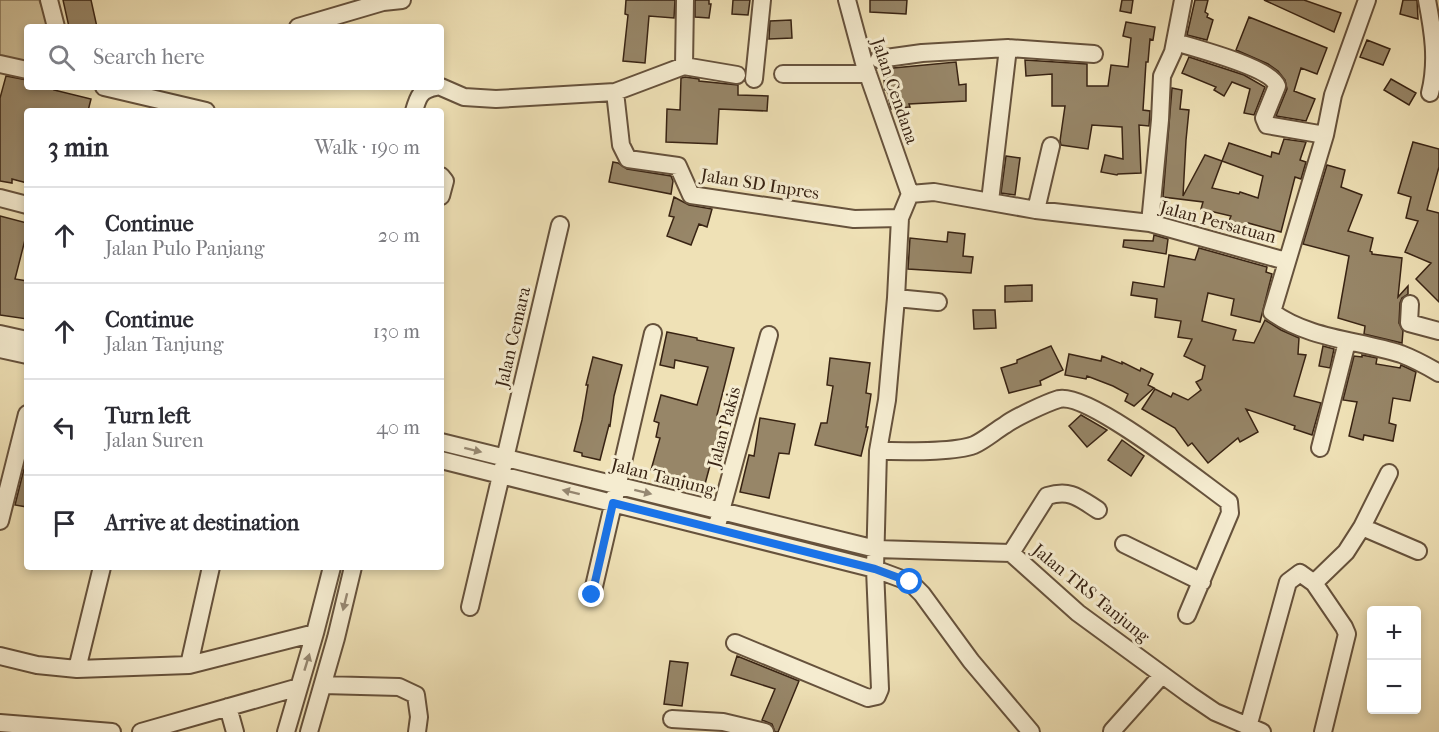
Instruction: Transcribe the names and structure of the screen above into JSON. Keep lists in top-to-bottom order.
{
  "streets": {
    "street": [
      "Jalan Cendana",
      "Jalan SD Inpres",
      "Jalan Persatuan",
      "Jalan Cemara",
      "Jalan Pakis",
      "Jalan Tanjung",
      "Jalan TRS Tanjung"
    ]
  },
  "crossings": [
    ["Jalan Cendana", "Jalan Persatuan"],
    ["Jalan Cemara", "Jalan Tanjung"],
    ["Jalan Pakis", "Jalan Tanjung"],
    ["Jalan Tanjung", "Jalan TRS Tanjung"]
  ],
  "page": {
    "search": "Search here",
    "heading": ["3 min", "Walk · 190 m"],
    "list": [
      ["Continue", "Jalan Pulo Panjang", "20 m"],
      ["Continue", "Jalan Tanjung", "130 m"],
      ["Turn left", "Jalan Suren", "40 m"],
      "Arrive at destination"
    ],
    "map_buttons": ["+", "−"]
  }
}
